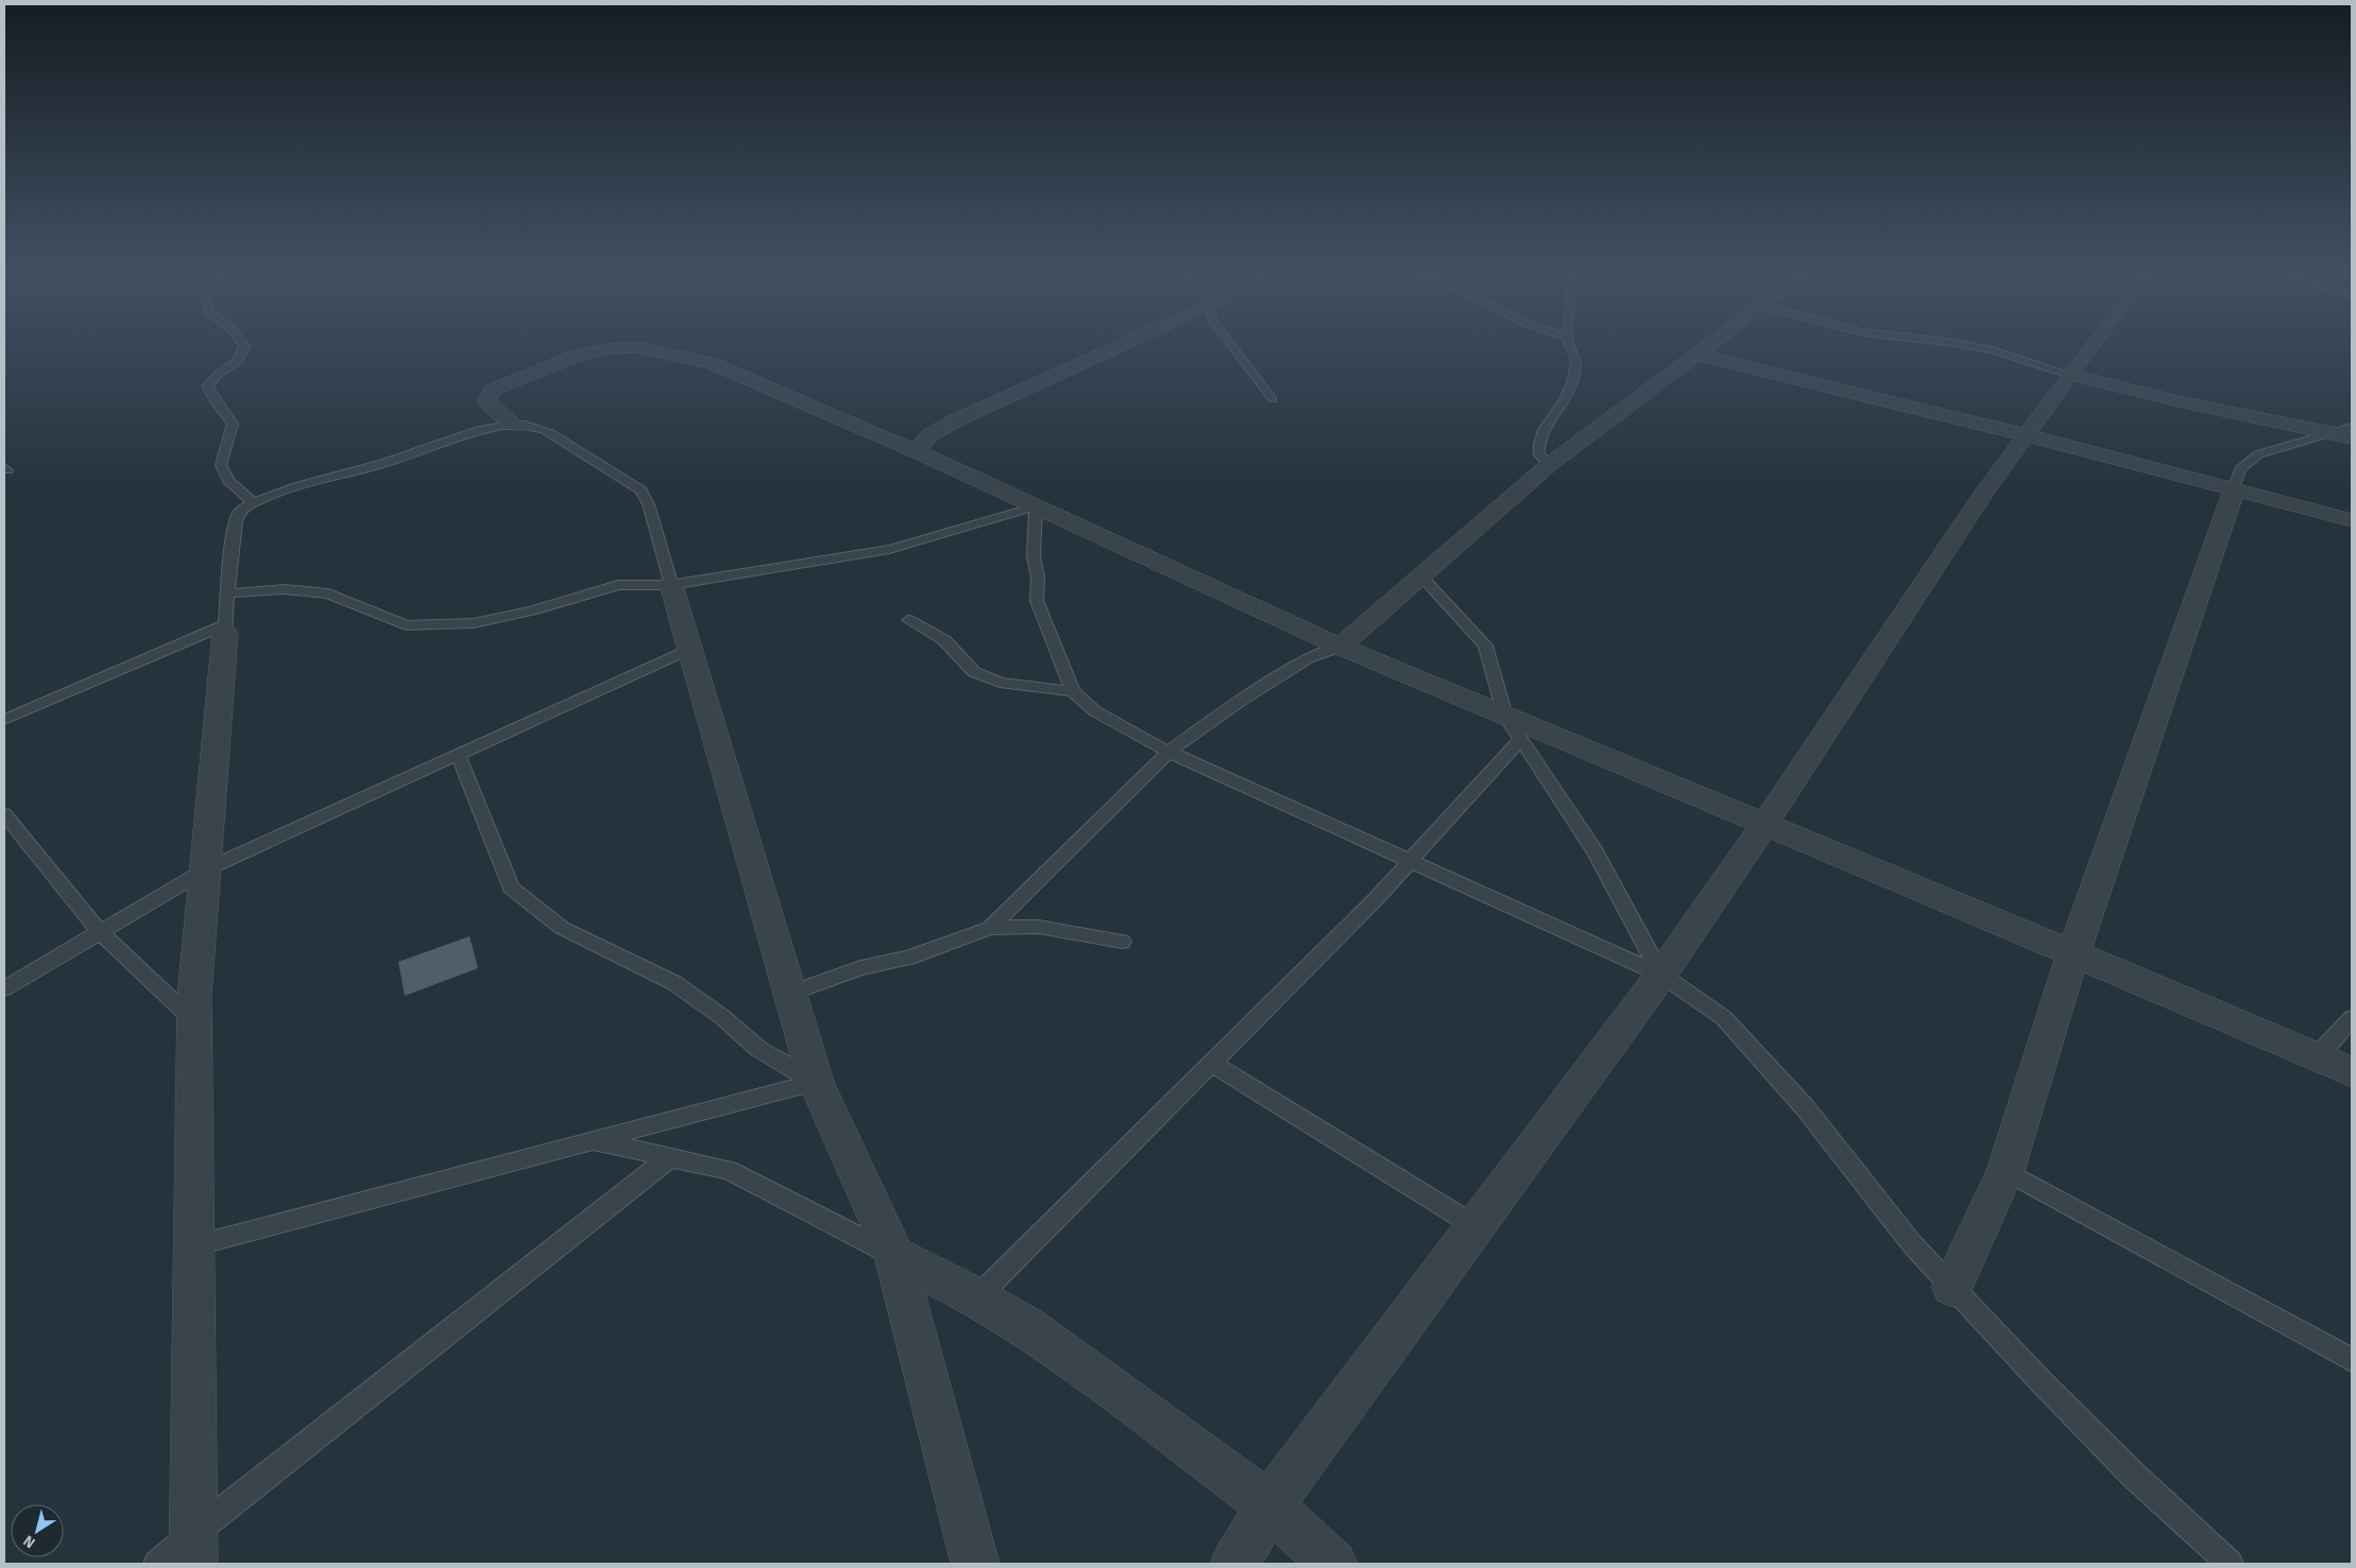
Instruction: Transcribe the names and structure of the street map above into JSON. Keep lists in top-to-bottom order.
{
  "north": "bottom left"
}
